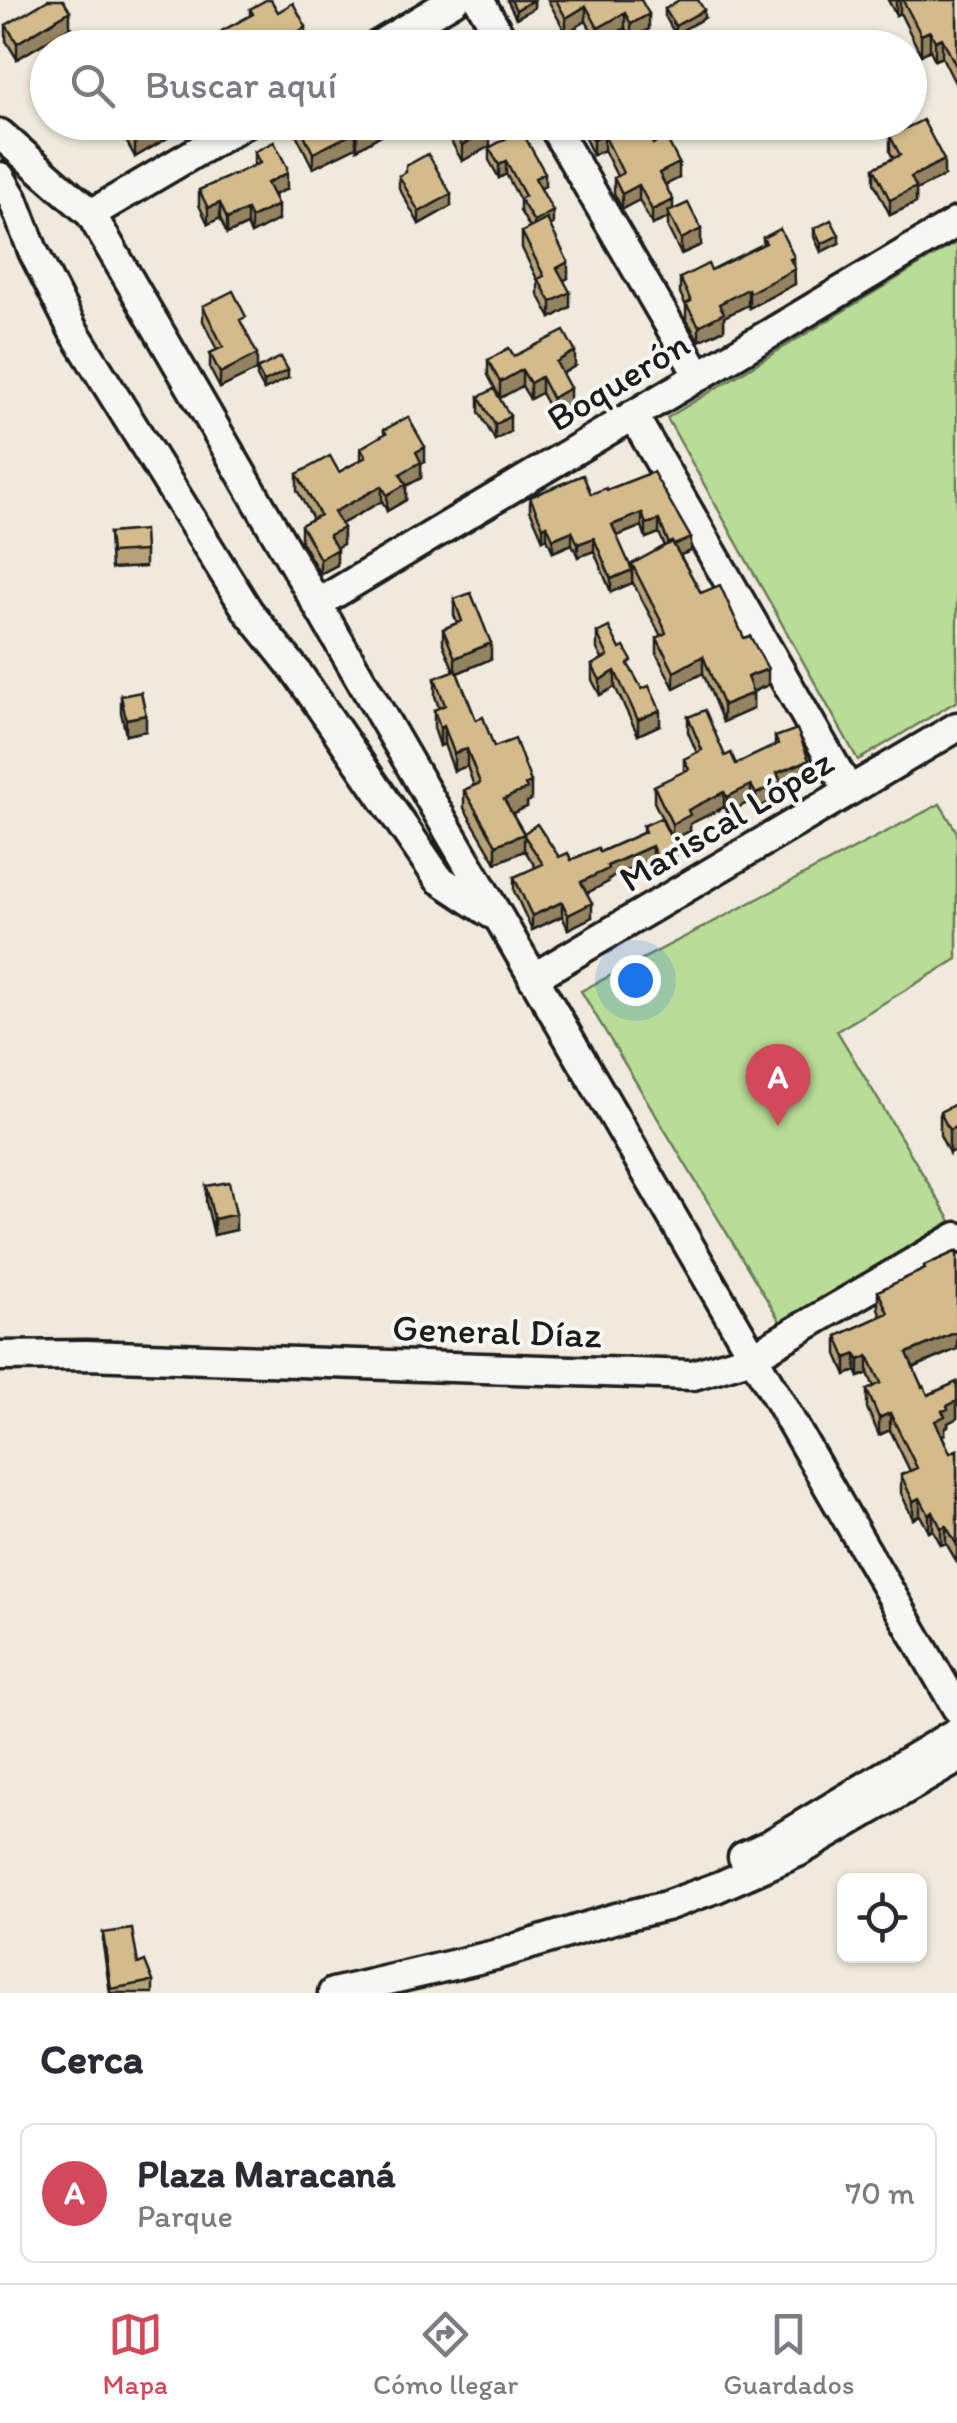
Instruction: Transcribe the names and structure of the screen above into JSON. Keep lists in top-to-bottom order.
{
  "streets": {
    "street": ["Boquerón", "Mariscal López", "General Díaz"]
  },
  "page": {
    "search": "Buscar aquí",
    "pins": "A",
    "heading": "Cerca",
    "list": [
      {
        "mark": "A",
        "name": "Plaza Maracaná",
        "note": "Parque",
        "value": "70 m"
      }
    ],
    "nav": ["Mapa", "Cómo llegar", "Guardados"]
  }
}
